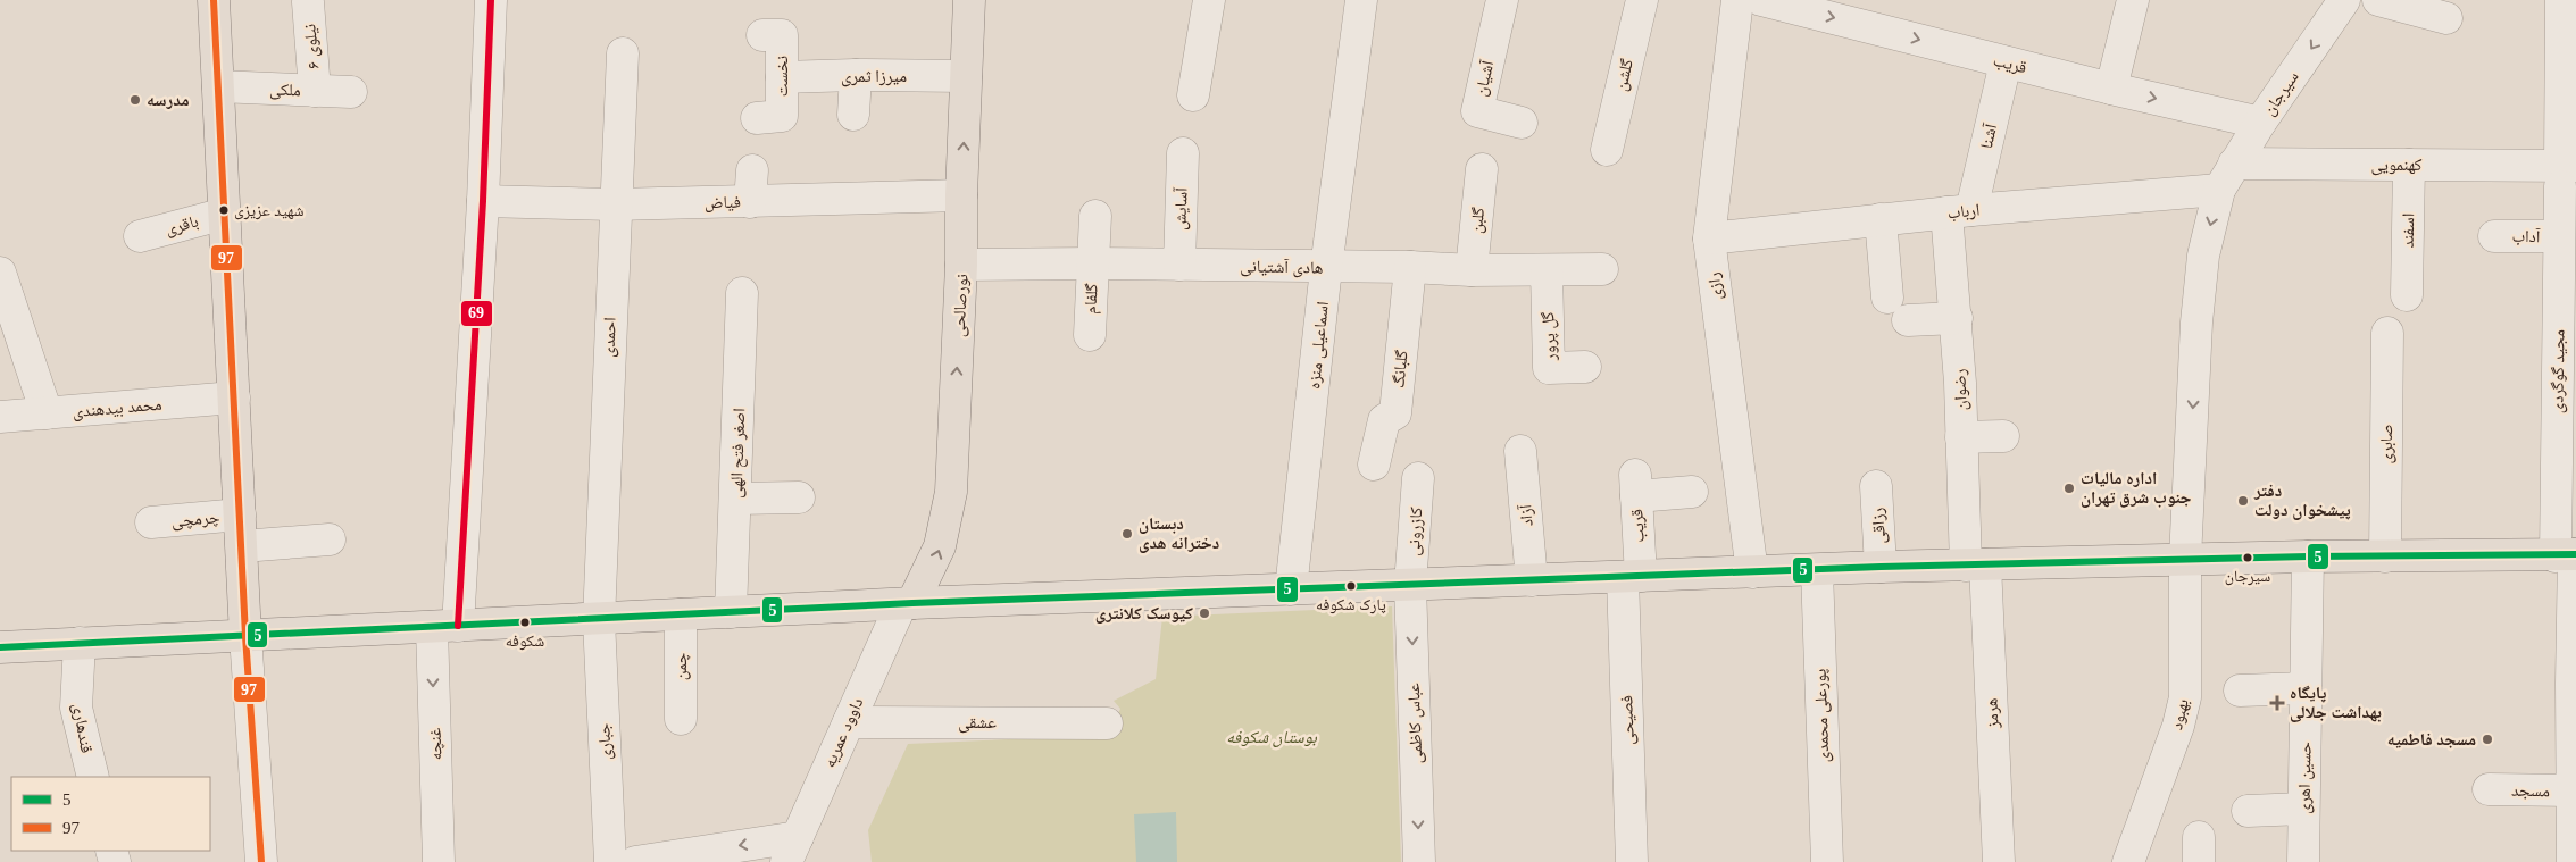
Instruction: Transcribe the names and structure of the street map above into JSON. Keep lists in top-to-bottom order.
{
  "streets": {
    "main road": ["نورصالحی"],
    "street": [
      "نیلوی ۶",
      "قریب",
      "گلشن",
      "نخست",
      "میرزا ثمری",
      "آشیان",
      "ملکی",
      "سیرجان",
      "آشنا",
      "کهنمویی",
      "فیاض",
      "آسایش",
      "ارباب",
      "گلبن",
      "باقری",
      "اسفند",
      "آداب",
      "هادی آشتیانی",
      "رازی",
      "گلفام",
      "گل پرور",
      "احمدی",
      "اسماعیلی منزه",
      "گلبانگ",
      "مجید گوگردی",
      "رضوان",
      "محمد بیدهندی",
      "صابری",
      "اصغر فتح الهی",
      "آزاد",
      "چرمچی",
      "رزاقی",
      "کازرونی",
      "چمن",
      "هرمز",
      "بهبود",
      "پورعلی محمدی",
      "فصیحی",
      "عشقی",
      "عباس کاظمی",
      "قندهاری",
      "داوود عمریه",
      "جباری",
      "غنچه",
      "حسین اهری",
      "مسجد"
    ]
  },
  "crossings": [
    ["نیلوی ۶", "ملکی"],
    ["قریب", "سیرجان"],
    ["قریب", "آشنا"],
    ["قریب", "فصیحی"],
    ["نخست", "میرزا ثمری"],
    ["میرزا ثمری", "نورصالحی"],
    ["سیرجان", "کهنمویی"],
    ["سیرجان", "ارباب"],
    ["سیرجان", "بهبود"],
    ["آشنا", "ارباب"],
    ["آشنا", "رضوان"],
    ["کهنمویی", "اسفند"],
    ["کهنمویی", "مجید گوگردی"],
    ["فیاض", "نورصالحی"],
    ["فیاض", "احمدی"],
    ["فیاض", "غنچه"],
    ["آسایش", "هادی آشتیانی"],
    ["ارباب", "رازی"],
    ["ارباب", "رضوان"],
    ["گلبن", "هادی آشتیانی"],
    ["آداب", "مجید گوگردی"],
    ["هادی آشتیانی", "گلفام"],
    ["هادی آشتیانی", "نورصالحی"],
    ["هادی آشتیانی", "گل پرور"],
    ["هادی آشتیانی", "اسماعیلی منزه"],
    ["هادی آشتیانی", "گلبانگ"],
    ["نورصالحی", "داوود عمریه"],
    ["احمدی", "جباری"],
    ["مجید گوگردی", "مسجد"],
    ["رضوان", "هرمز"],
    ["کازرونی", "عباس کاظمی"],
    ["عشقی", "داوود عمریه"]
  ],
  "one_way": [
    "قریب",
    "سیرجان",
    "نورصالحی",
    "عباس کاظمی"
  ],
  "parks": ["بوستان شکوفه"],
  "places": {
    "other": [
      "مدرسه",
      "شهید عزیزی",
      "اداره مالیات جنوب شرق تهران",
      "دفتر پیشخوان دولت",
      "دبستان دخترانه هدی",
      "سیرجان",
      "پارک شکوفه",
      "کیوسک کلانتری",
      "شکوفه",
      "مسجد فاطمیه"
    ],
    "health": ["پایگاه بهداشت جلالی"]
  },
  "lines": ["transit line 97", "transit line 69", "transit line 5"],
  "legend": ["5", "97"]
}
